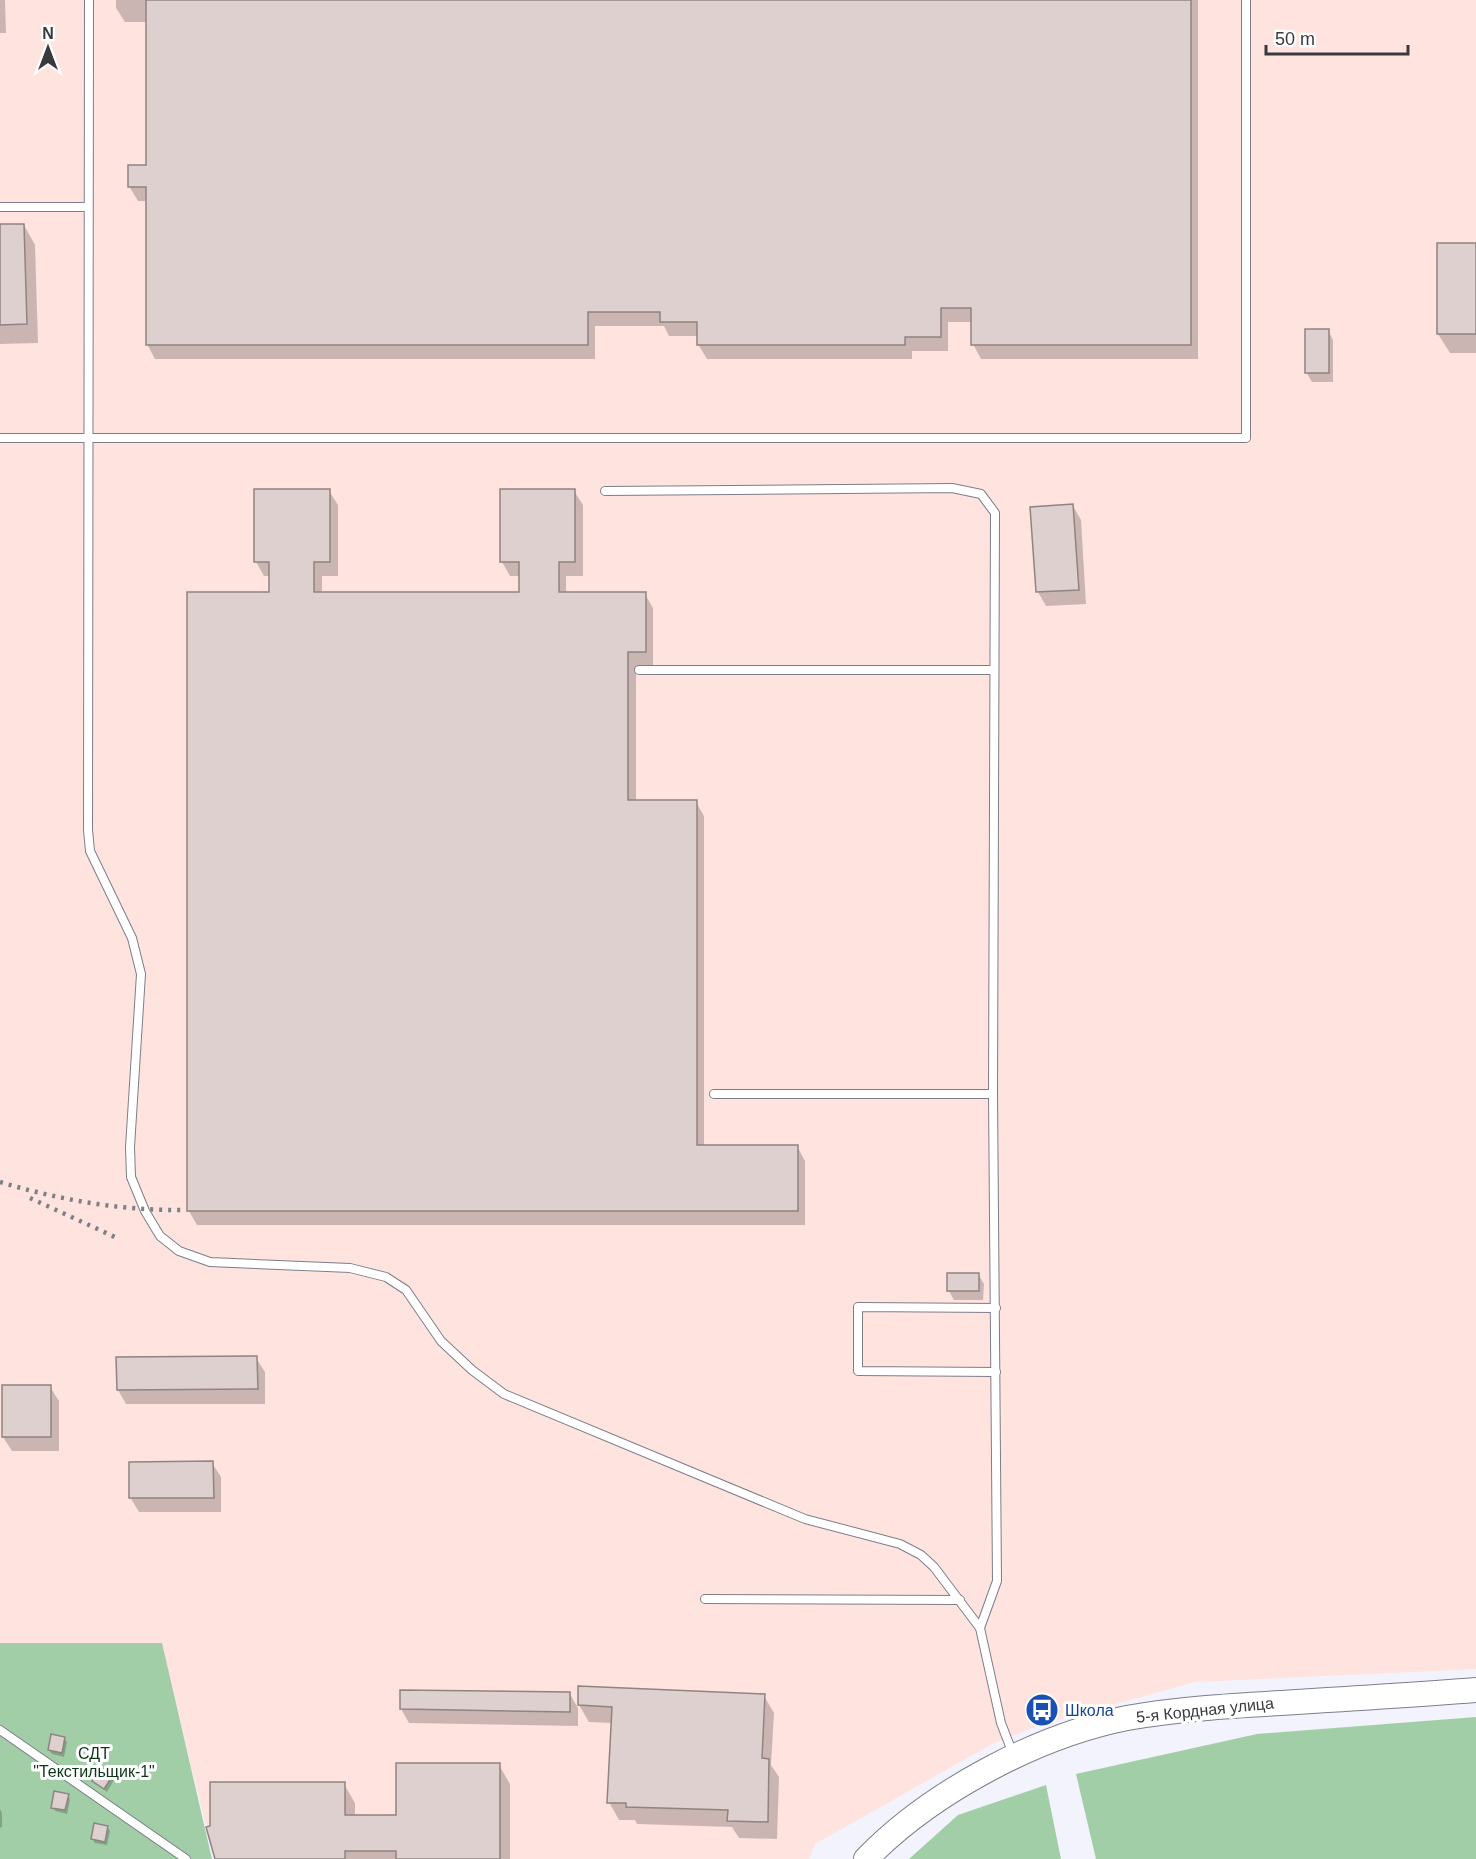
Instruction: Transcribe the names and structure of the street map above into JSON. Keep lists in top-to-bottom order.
{
  "streets": {
    "main road": ["5-я Кордная улица"]
  },
  "parks": ["СДТ \"Текстильщик-1\""],
  "places": {
    "bus stop": ["Школа"]
  },
  "scale_bar": "50 m",
  "north": "top"
}
